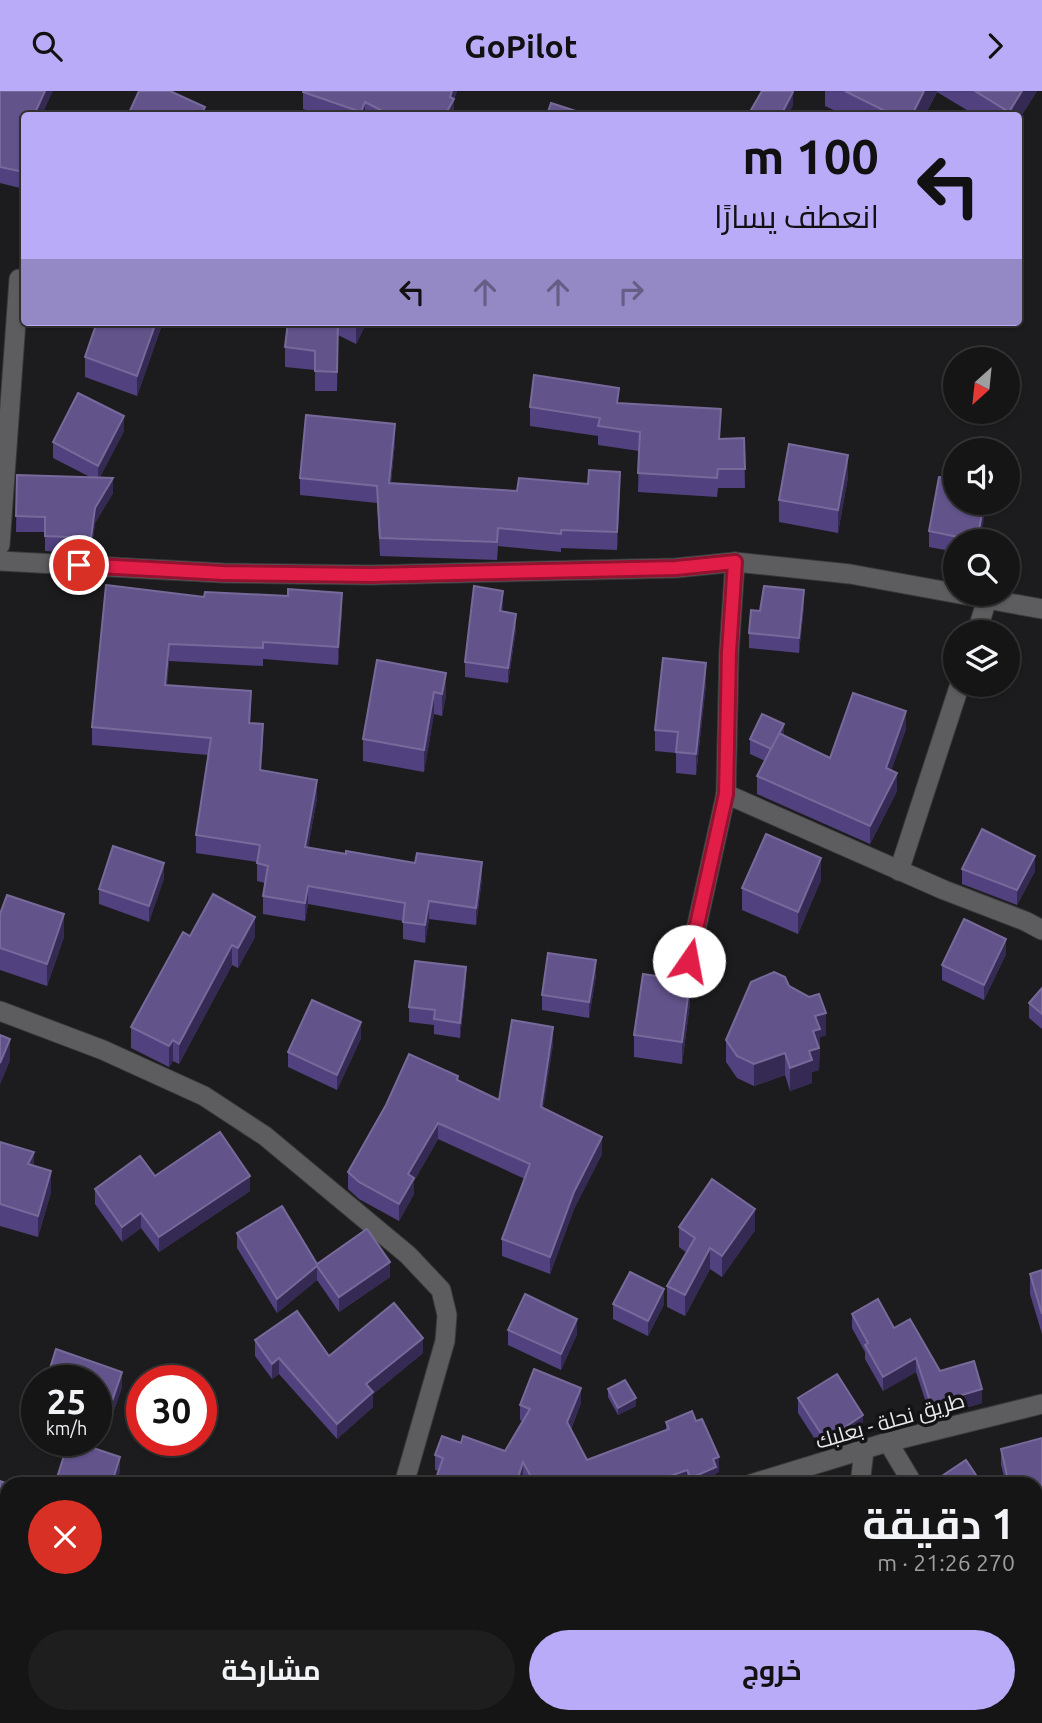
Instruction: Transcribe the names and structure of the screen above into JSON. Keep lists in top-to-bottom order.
{
  "streets": {
    "street": ["طريق نحلة - بعلبك"]
  },
  "north": "bottom left",
  "page": {
    "header": "GoPilot",
    "turn": ["100 m", "انعطف يسارًا"],
    "speed": "25 km/h",
    "limit": "30",
    "heading": ["1 دقيقة", "270 m · 21:26"],
    "buttons": ["خروج", "مشاركة"]
  }
}
